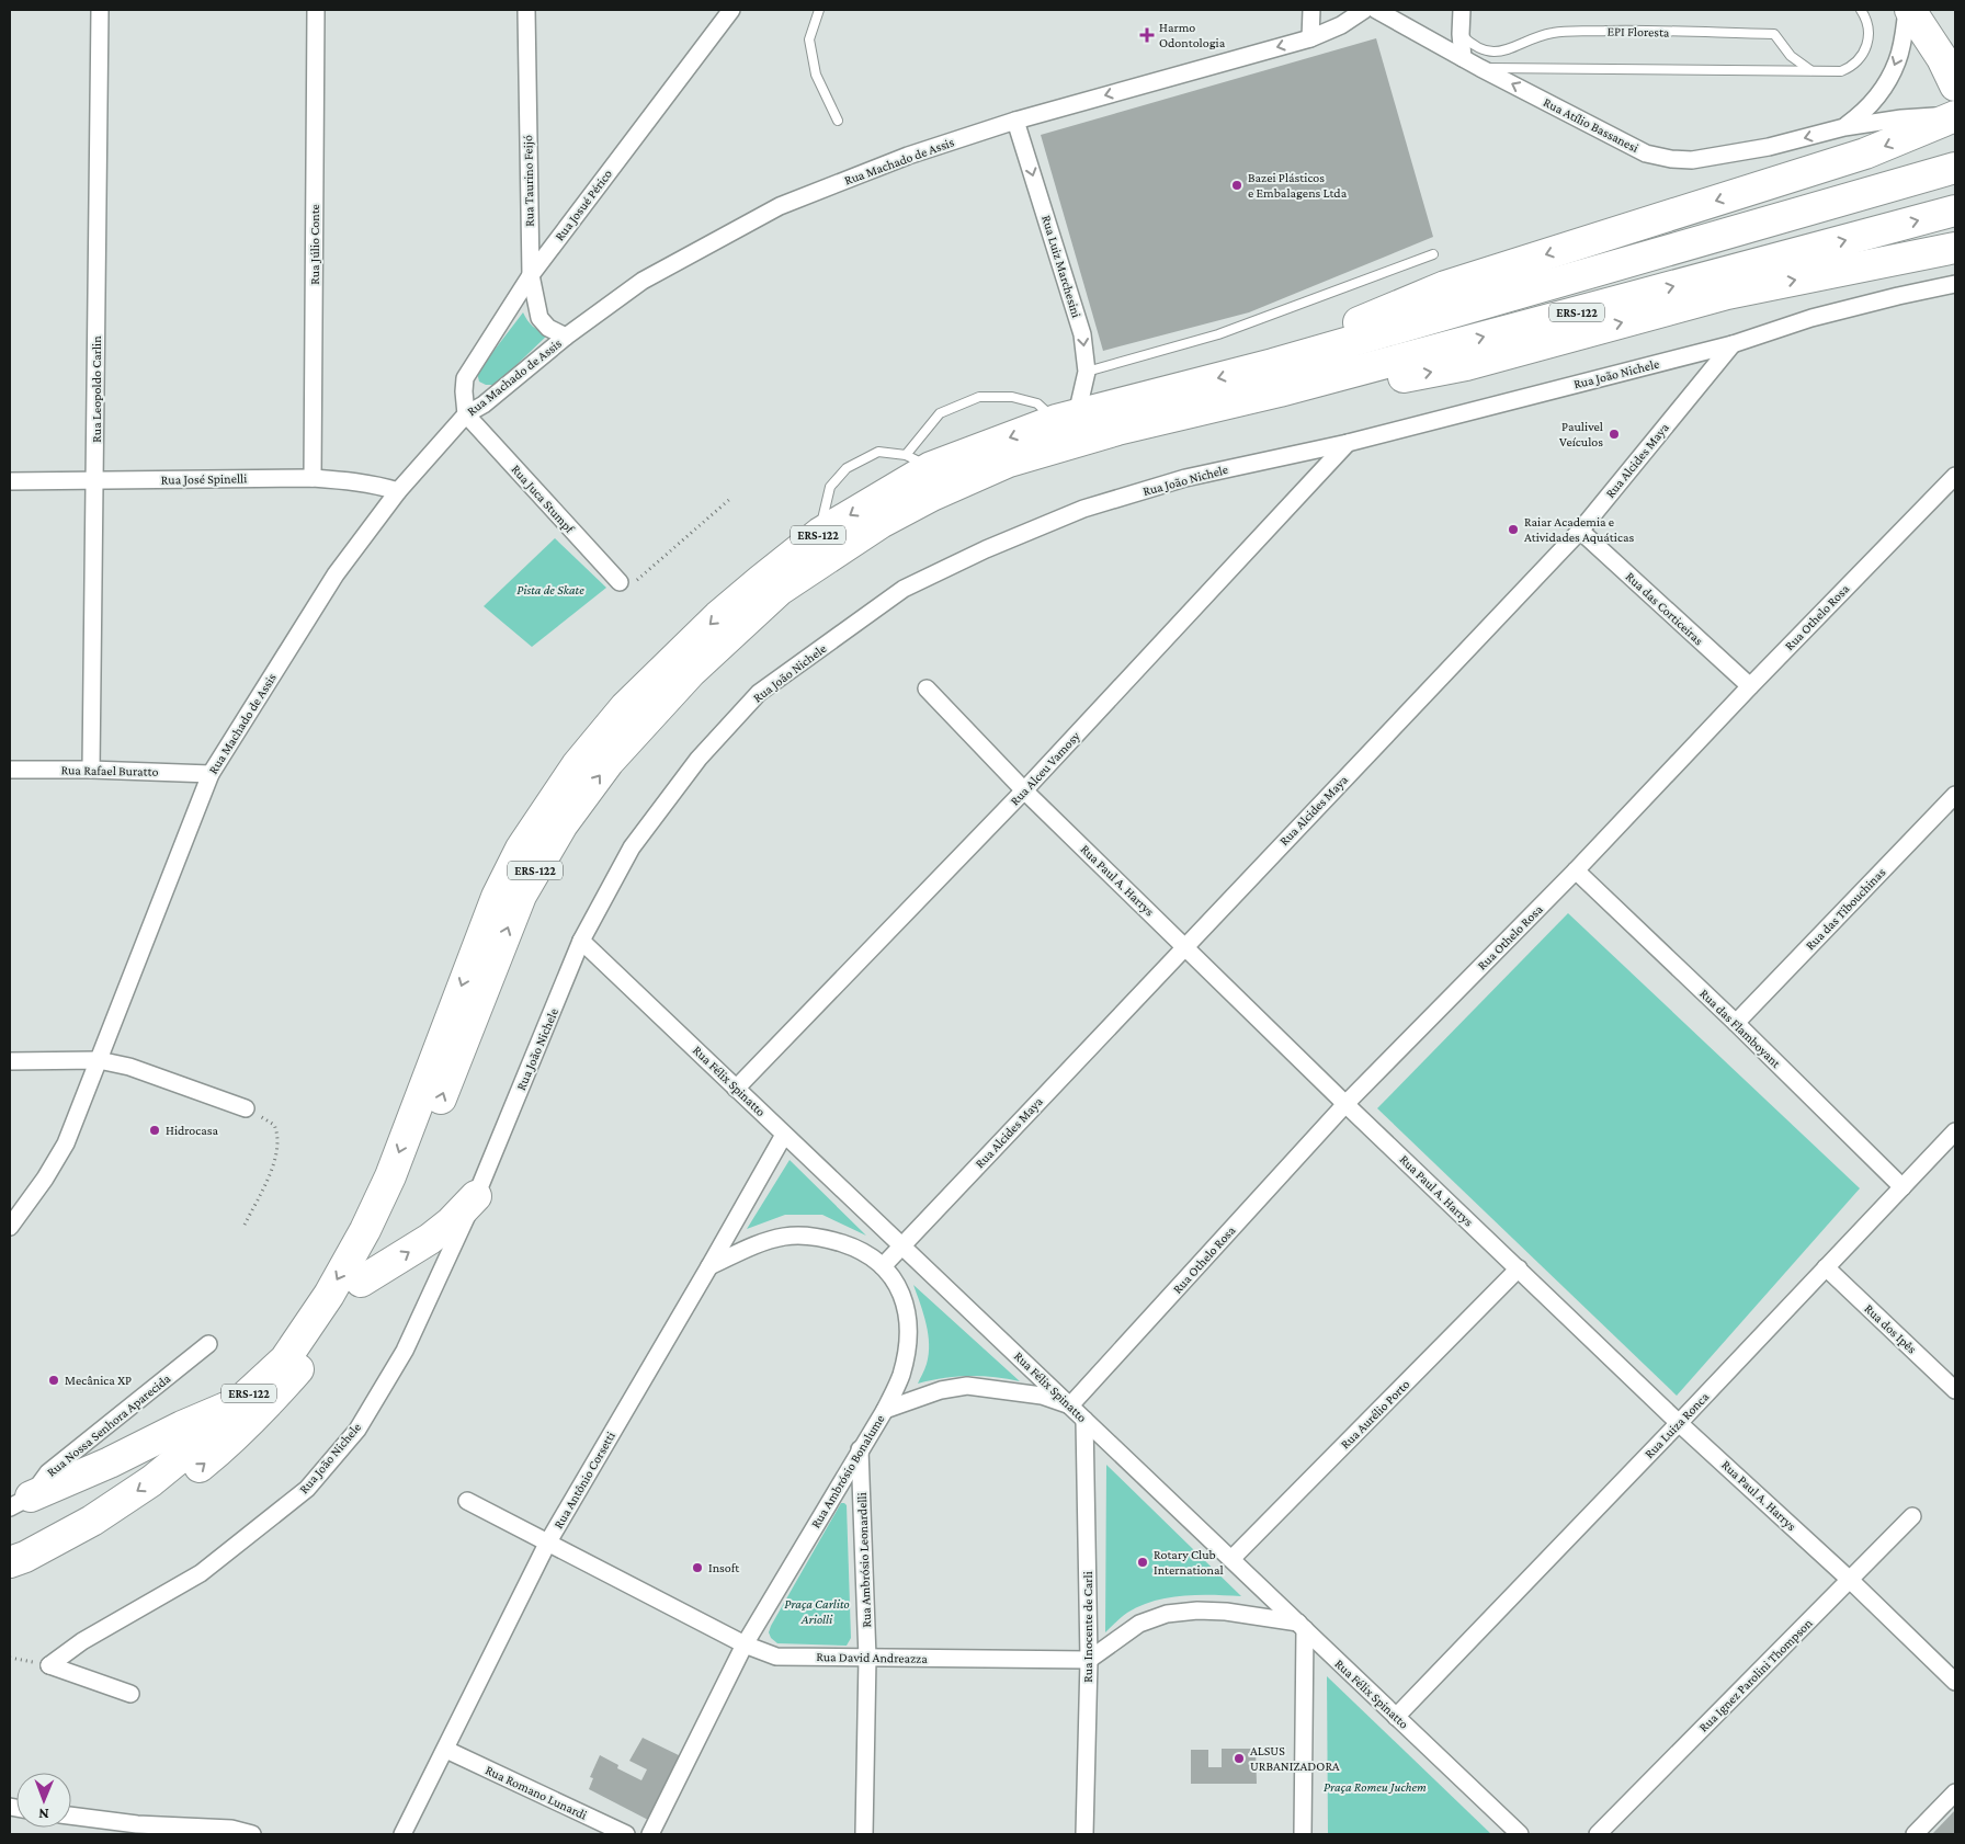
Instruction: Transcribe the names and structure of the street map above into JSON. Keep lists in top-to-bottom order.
{
  "streets": {
    "highway": ["ERS-122"],
    "street": [
      "Rua Atílio Bassanesi",
      "Rua Machado de Assis",
      "Rua Taurino Feijó",
      "Rua Josué Périco",
      "Rua Júlio Conte",
      "Rua Luiz Marchesini",
      "Rua João Nichele",
      "Rua Leopoldo Carlin",
      "Rua Alcides Maya",
      "Rua José Spinelli",
      "Rua Juca Stumpf",
      "Rua das Corticeiras",
      "Rua Othelo Rosa",
      "Rua Alceu Vamosy",
      "Rua Rafael Buratto",
      "Rua Paul A. Harrys",
      "Rua das Tibouchinas",
      "Rua das Flamboyant",
      "Rua Félix Spinatto",
      "Rua dos Ipês",
      "Rua Aurélio Porto",
      "Rua Nossa Senhora Aparecida",
      "Rua Luiza Ronca",
      "Rua Ambrósio Bonalume",
      "Rua Antônio Corsetti",
      "Rua Ambrósio Leonardelli",
      "Rua Inocente de Carli",
      "Rua David Andreazza",
      "Rua Ignez Parolini Thompson",
      "Rua Romano Lunardi"
    ],
    "lane": ["EPI Floresta"]
  },
  "crossings": [
    ["Rua Machado de Assis", "Rua Taurino Feijó"],
    ["Rua Machado de Assis", "Rua Josué Périco"],
    ["Rua Machado de Assis", "Rua Luiz Marchesini"],
    ["Rua Machado de Assis", "Rua José Spinelli"],
    ["Rua Machado de Assis", "Rua Juca Stumpf"],
    ["Rua Machado de Assis", "Rua Rafael Buratto"],
    ["Rua Taurino Feijó", "Rua Josué Périco"],
    ["Rua Josué Périco", "Rua Juca Stumpf"],
    ["Rua Júlio Conte", "Rua José Spinelli"],
    ["Rua Luiz Marchesini", "ERS-122"],
    ["Rua João Nichele", "Rua Alcides Maya"],
    ["Rua João Nichele", "Rua Alceu Vamosy"],
    ["Rua João Nichele", "Rua Félix Spinatto"],
    ["Rua Leopoldo Carlin", "Rua José Spinelli"],
    ["Rua Leopoldo Carlin", "Rua Rafael Buratto"],
    ["Rua Alcides Maya", "Rua das Corticeiras"],
    ["Rua Alcides Maya", "Rua Paul A. Harrys"],
    ["Rua Alcides Maya", "Rua Félix Spinatto"],
    ["Rua Alcides Maya", "Rua Ambrósio Bonalume"],
    ["Rua das Corticeiras", "Rua Othelo Rosa"],
    ["Rua Othelo Rosa", "Rua Paul A. Harrys"],
    ["Rua Othelo Rosa", "Rua das Flamboyant"],
    ["Rua Othelo Rosa", "Rua Félix Spinatto"],
    ["Rua Alceu Vamosy", "Rua Paul A. Harrys"],
    ["Rua Alceu Vamosy", "Rua Félix Spinatto"],
    ["Rua Paul A. Harrys", "Rua Aurélio Porto"],
    ["Rua Paul A. Harrys", "Rua Luiza Ronca"],
    ["Rua Paul A. Harrys", "Rua Ignez Parolini Thompson"],
    ["Rua das Tibouchinas", "Rua das Flamboyant"],
    ["Rua das Flamboyant", "Rua Luiza Ronca"],
    ["Rua Félix Spinatto", "Rua Aurélio Porto"],
    ["Rua Félix Spinatto", "Rua Luiza Ronca"],
    ["Rua Félix Spinatto", "Rua Antônio Corsetti"],
    ["Rua Félix Spinatto", "Rua Inocente de Carli"],
    ["Rua dos Ipês", "Rua Luiza Ronca"],
    ["Rua Ambrósio Bonalume", "Rua Antônio Corsetti"],
    ["Rua Ambrósio Bonalume", "Rua Ambrósio Leonardelli"],
    ["Rua Ambrósio Bonalume", "Rua David Andreazza"],
    ["Rua Antônio Corsetti", "Rua David Andreazza"],
    ["Rua Antônio Corsetti", "Rua Romano Lunardi"],
    ["Rua Ambrósio Leonardelli", "Rua David Andreazza"],
    ["Rua Inocente de Carli", "Rua David Andreazza"]
  ],
  "one_way": ["Rua Atílio Bassanesi", "Rua Luiz Marchesini"],
  "parks": ["Pista de Skate", "Praça Carlito Ariolli", "Praça Romeu Juchem"],
  "places": {
    "health": ["Harmo Odontologia"],
    "other": [
      "Bazei Plásticos e Embalagens Ltda",
      "Paulivel Veículos",
      "Raiar Academia e Atividades Aquáticas",
      "Hidrocasa",
      "Mecânica XP",
      "Rotary Club International",
      "Insoft",
      "ALSUS URBANIZADORA"
    ]
  },
  "north": "bottom"
}
